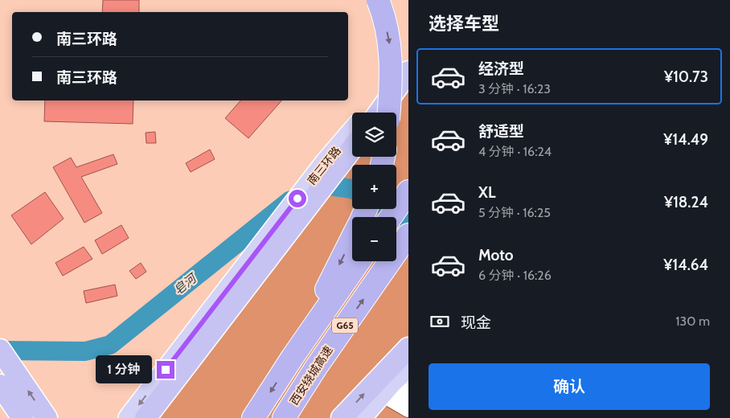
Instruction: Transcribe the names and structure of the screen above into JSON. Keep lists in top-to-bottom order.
{
  "streets": {
    "highway": ["南三环路", "G65", "西安绕城高速"]
  },
  "one_way": ["南三环路"],
  "water": ["皂河"],
  "page": {
    "heading": "选择车型",
    "banner": ["南三环路", "南三环路"],
    "list": [
      {
        "name": "经济型",
        "note": "3 分钟 · 16:23",
        "value": "¥10.73"
      },
      {
        "name": "舒适型",
        "note": "4 分钟 · 16:24",
        "value": "¥14.49"
      },
      {
        "name": "XL",
        "note": "5 分钟 · 16:25",
        "value": "¥18.24"
      },
      {
        "name": "Moto",
        "note": "6 分钟 · 16:26",
        "value": "¥14.64"
      }
    ],
    "map_buttons": ["+", "−"],
    "pay": ["现金", "130 m"],
    "bubble": "1 分钟",
    "buttons": "确认"
  }
}
